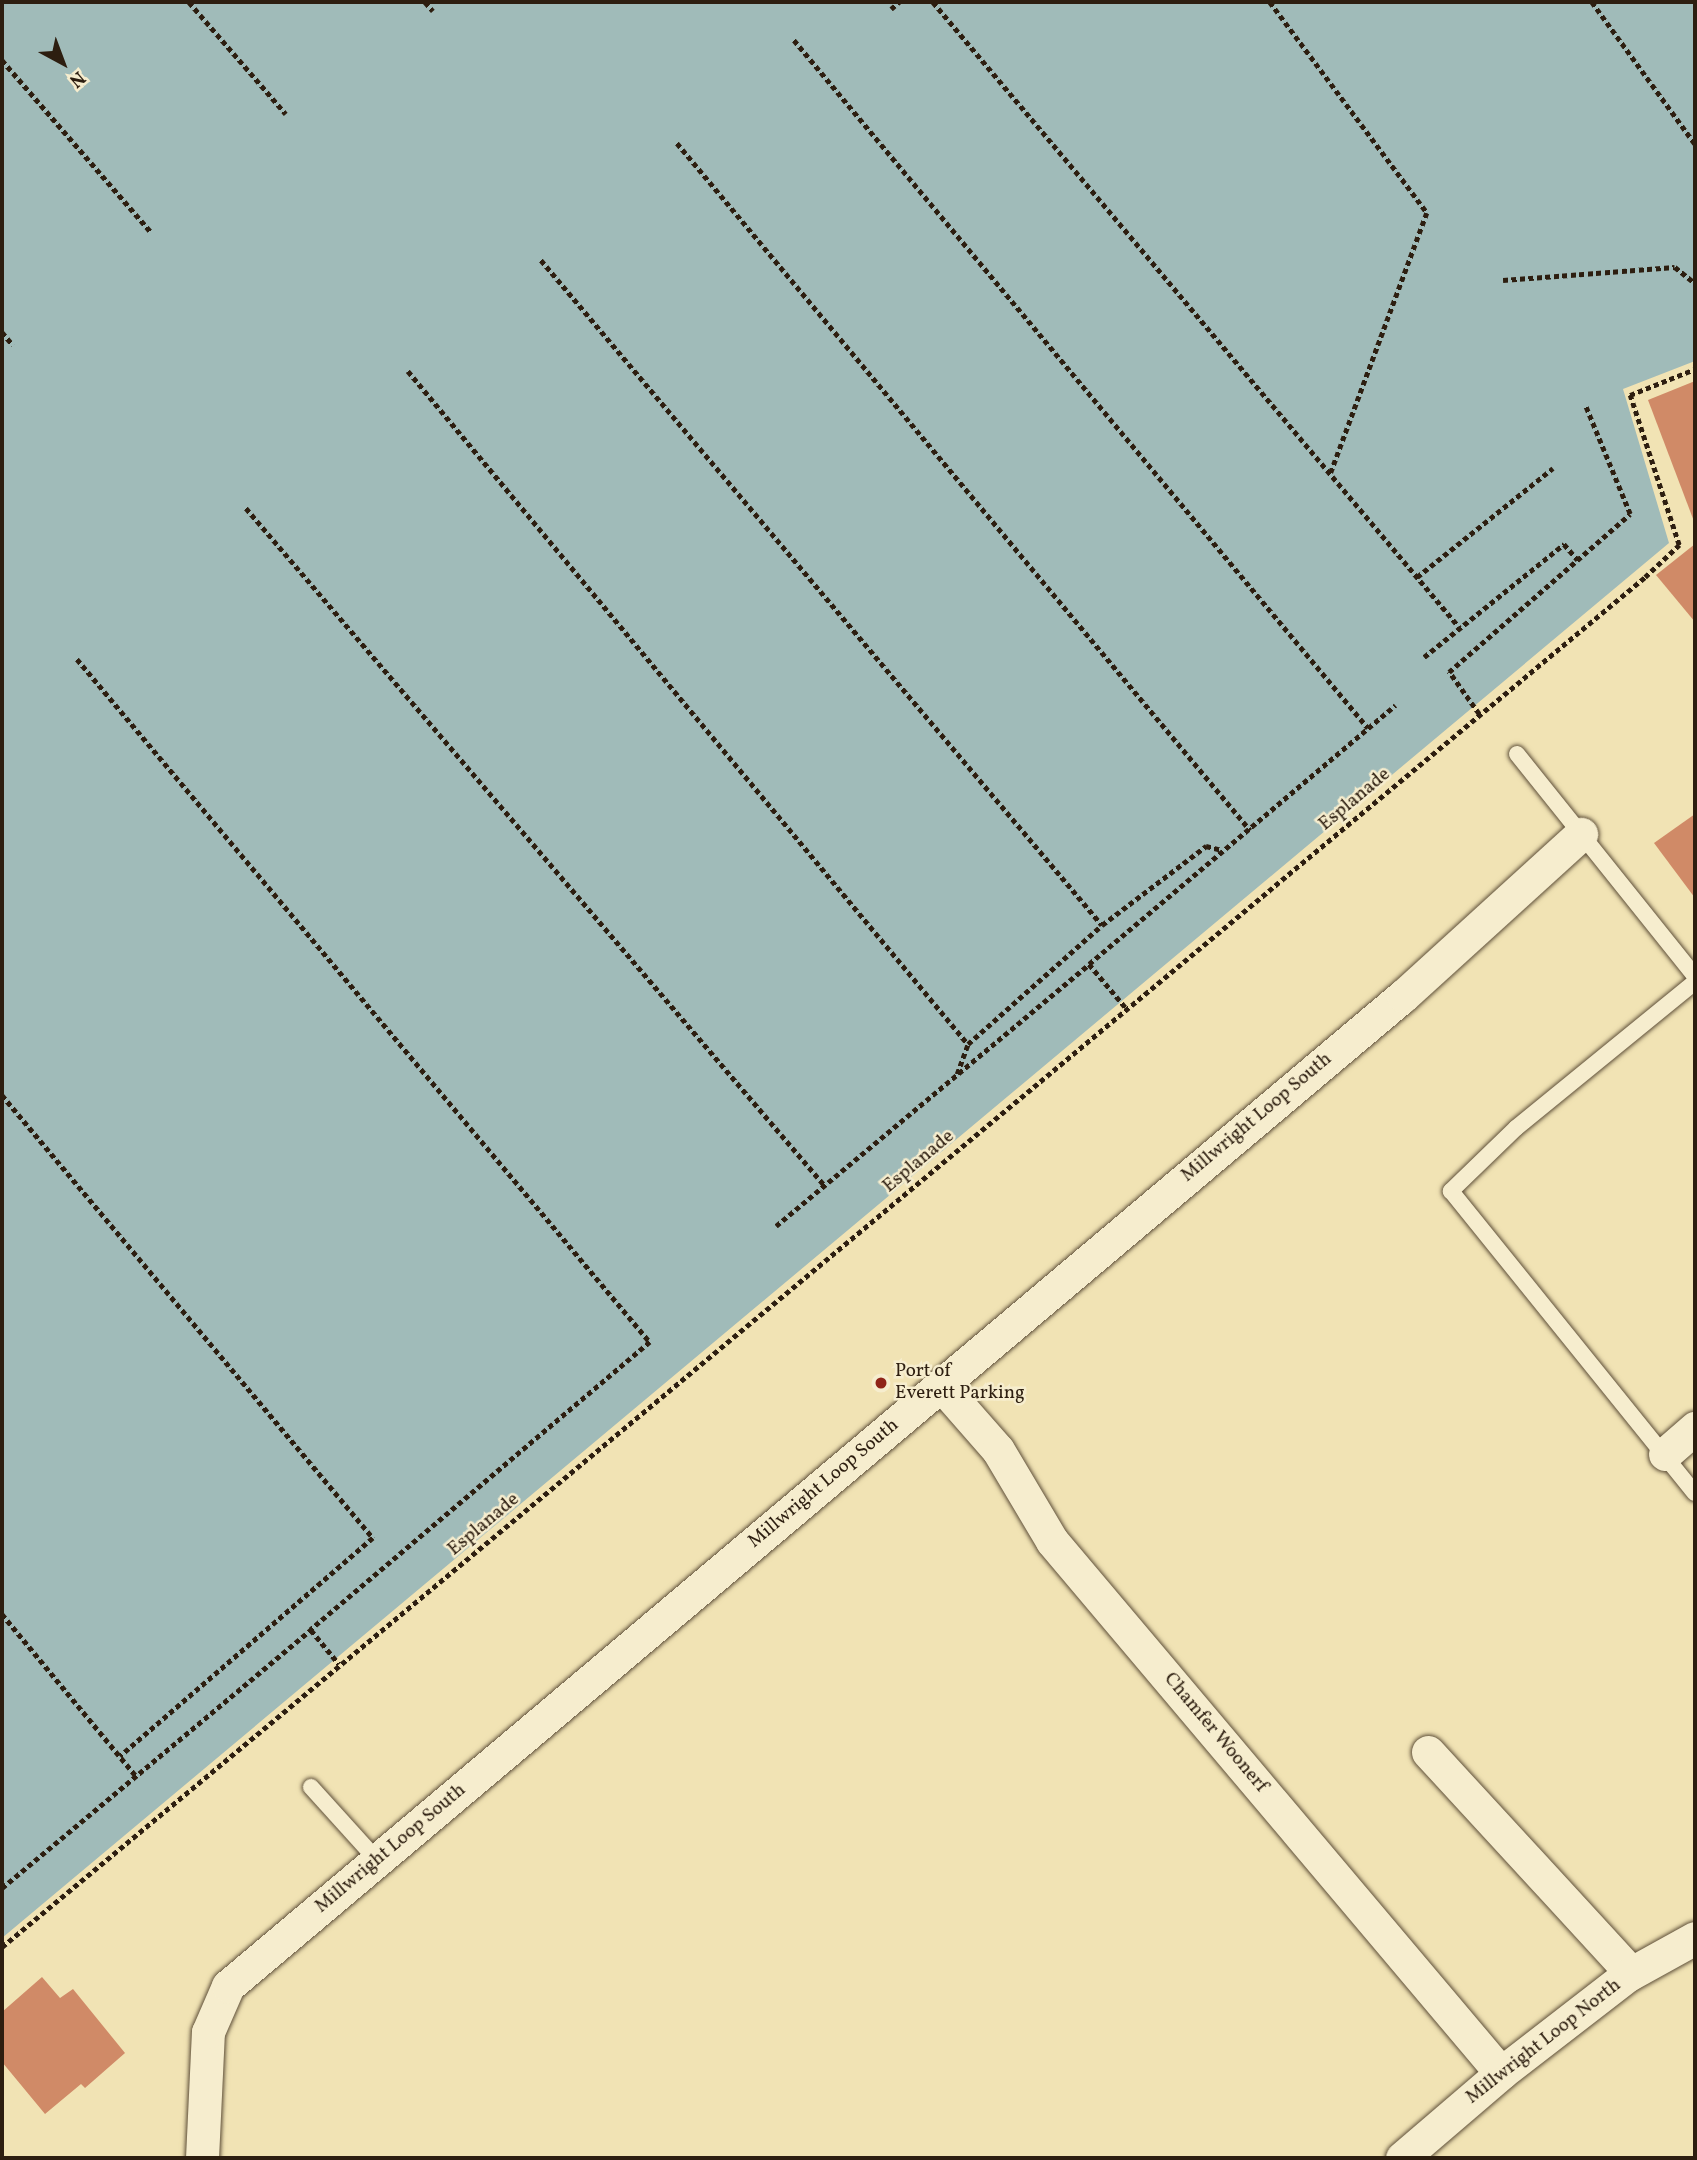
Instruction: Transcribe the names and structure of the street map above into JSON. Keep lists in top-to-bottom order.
{
  "streets": {
    "street": ["Millwright Loop South", "Chamfer Woonerf", "Millwright Loop North"],
    "path": ["Esplanade"]
  },
  "crossings": [
    ["Millwright Loop South", "Chamfer Woonerf"],
    ["Chamfer Woonerf", "Millwright Loop North"]
  ],
  "places": ["Port of Everett Parking"],
  "north": "bottom right"
}
